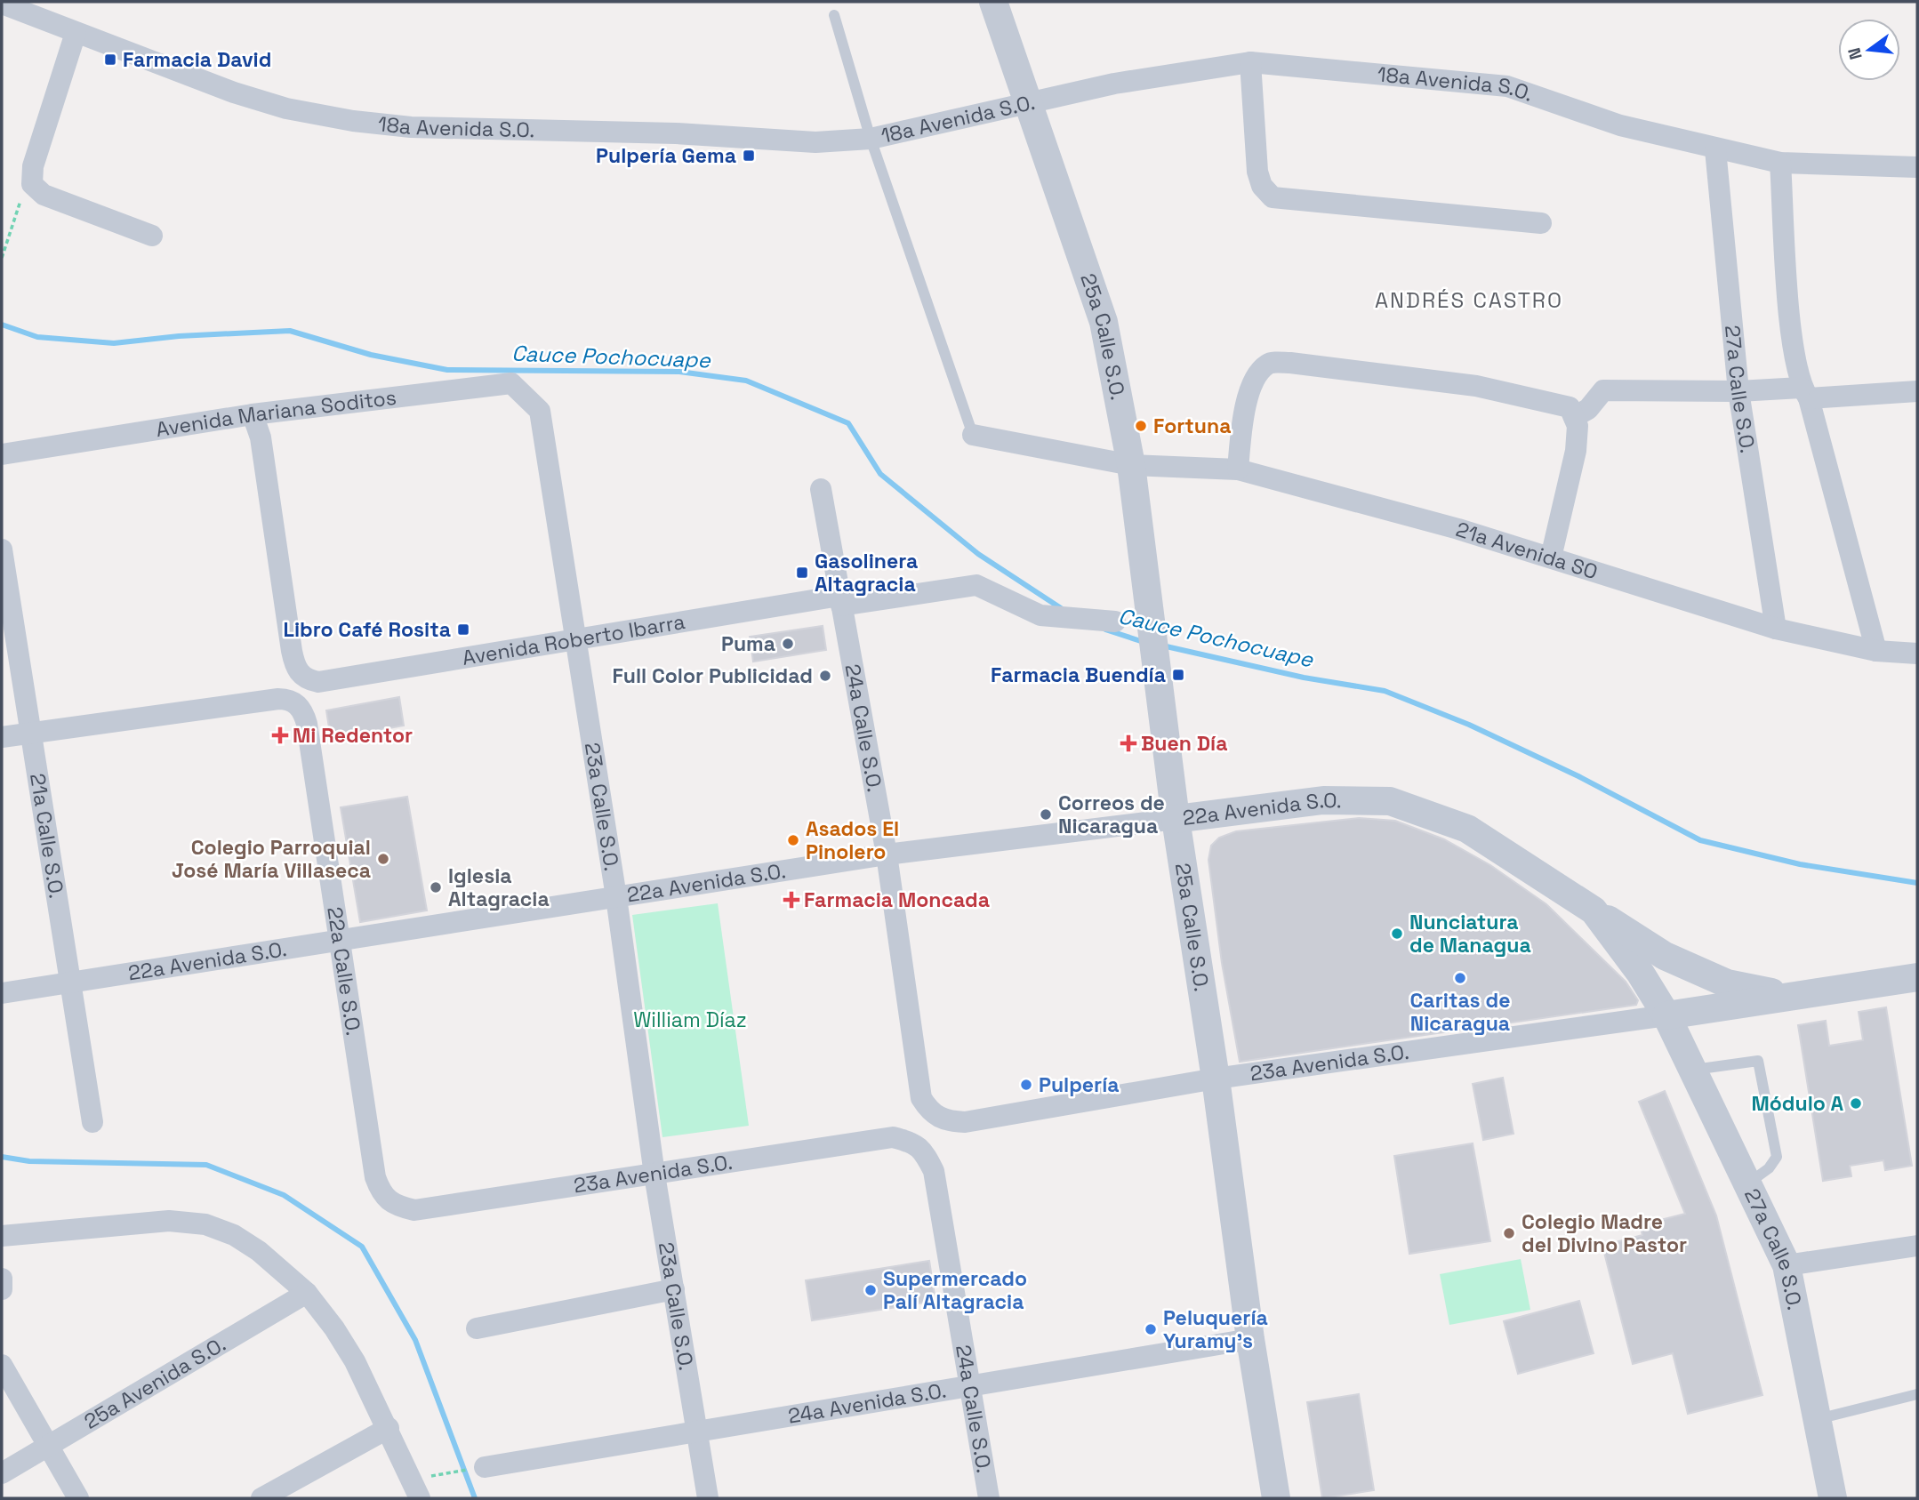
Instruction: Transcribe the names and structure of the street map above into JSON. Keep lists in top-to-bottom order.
{
  "streets": {
    "street": [
      "18a Avenida S.O.",
      "25a Calle S.O.",
      "27a Calle S.O.",
      "Avenida Mariana Soditos",
      "21a Avenida SO",
      "Avenida Roberto Ibarra",
      "24a Calle S.O.",
      "23a Calle S.O.",
      "22a Avenida S.O.",
      "21a Calle S.O.",
      "22a Calle S.O.",
      "23a Avenida S.O.",
      "25a Avenida S.O.",
      "24a Avenida S.O."
    ]
  },
  "crossings": [
    ["18a Avenida S.O.", "25a Calle S.O."],
    ["18a Avenida S.O.", "27a Calle S.O."],
    ["25a Calle S.O.", "21a Avenida SO"],
    ["25a Calle S.O.", "22a Avenida S.O."],
    ["25a Calle S.O.", "23a Avenida S.O."],
    ["25a Calle S.O.", "24a Avenida S.O."],
    ["27a Calle S.O.", "21a Avenida SO"],
    ["27a Calle S.O.", "22a Avenida S.O."],
    ["27a Calle S.O.", "23a Avenida S.O."],
    ["Avenida Mariana Soditos", "Avenida Roberto Ibarra"],
    ["Avenida Mariana Soditos", "23a Calle S.O."],
    ["Avenida Roberto Ibarra", "24a Calle S.O."],
    ["Avenida Roberto Ibarra", "23a Calle S.O."],
    ["24a Calle S.O.", "22a Avenida S.O."],
    ["24a Calle S.O.", "23a Avenida S.O."],
    ["24a Calle S.O.", "24a Avenida S.O."],
    ["23a Calle S.O.", "22a Avenida S.O."],
    ["23a Calle S.O.", "23a Avenida S.O."],
    ["23a Calle S.O.", "24a Avenida S.O."],
    ["22a Avenida S.O.", "21a Calle S.O."],
    ["22a Avenida S.O.", "22a Calle S.O."],
    ["22a Avenida S.O.", "23a Avenida S.O."],
    ["21a Calle S.O.", "22a Calle S.O."],
    ["22a Calle S.O.", "23a Avenida S.O."]
  ],
  "districts": ["ANDRÉS CASTRO"],
  "water": ["Cauce Pochocuape"],
  "parks": ["William Díaz"],
  "places": {
    "transit": [
      "Farmacia David",
      "Pulpería Gema",
      "Gasolinera Altagracia",
      "Libro Café Rosita",
      "Farmacia Buendía"
    ],
    "other": [
      "Fortuna",
      "Puma",
      "Full Color Publicidad",
      "Correos de Nicaragua",
      "Asados El Pinolero",
      "Colegio Parroquial José María Villaseca",
      "Iglesia Altagracia",
      "Nunciatura de Managua",
      "Caritas de Nicaragua",
      "Pulpería",
      "Módulo A",
      "Colegio Madre del Divino Pastor",
      "Supermercado Palí Altagracia",
      "Peluquería Yuramy's"
    ],
    "health": ["Mi Redentor", "Buen Día", "Farmacia Moncada"]
  },
  "north": "left"
}
